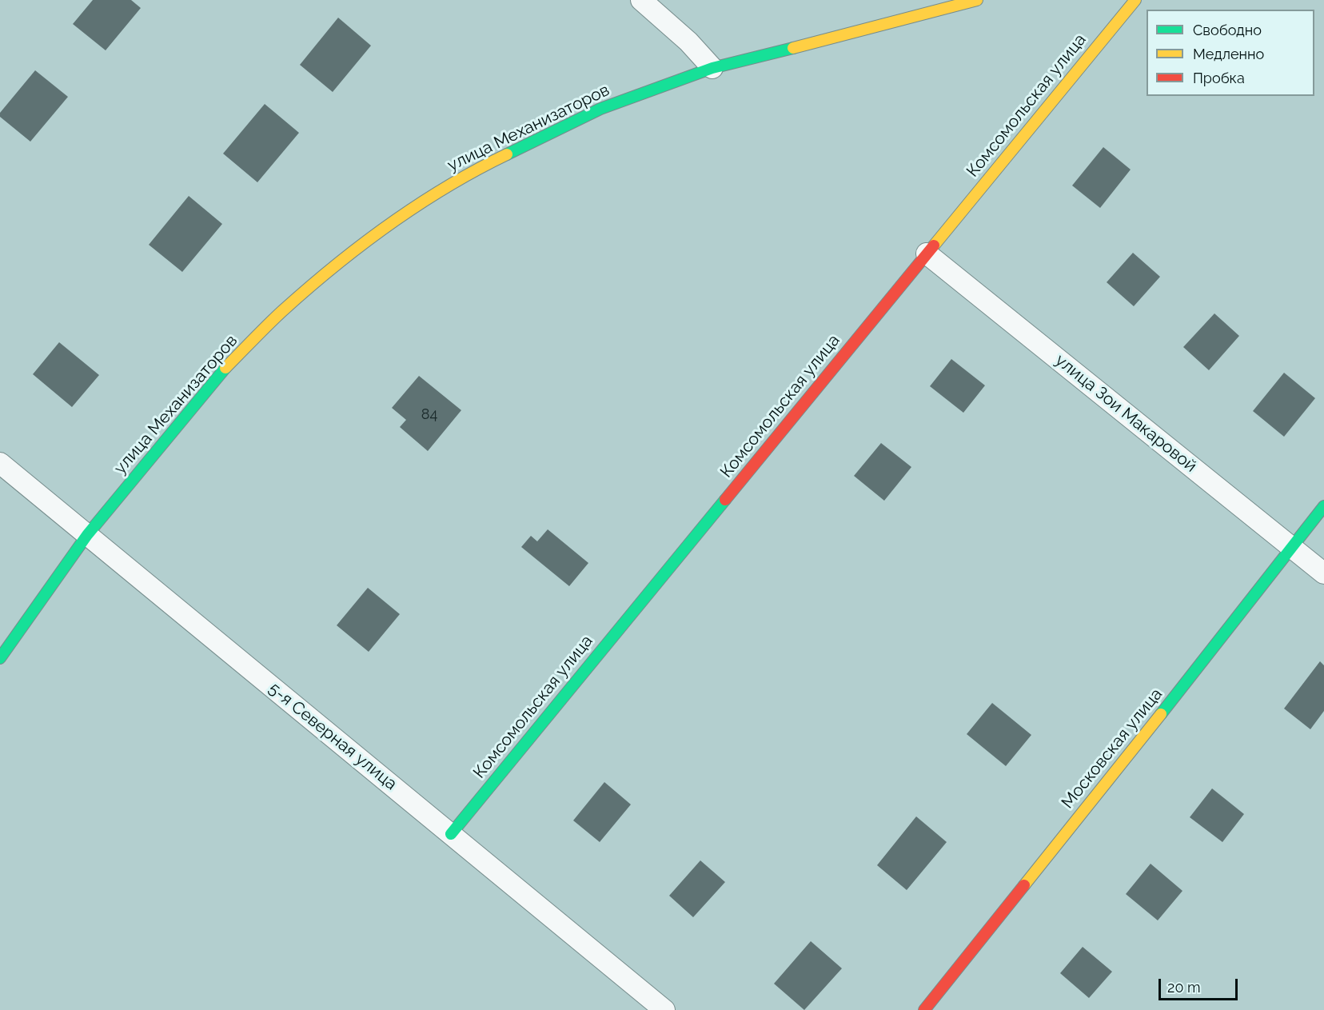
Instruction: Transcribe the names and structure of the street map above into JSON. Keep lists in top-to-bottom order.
{
  "streets": {
    "street": [
      "Комсомольская улица",
      "улица Механизаторов",
      "улица Зои Макаровой",
      "5-я Северная улица",
      "Московская улица"
    ]
  },
  "crossings": [
    ["Комсомольская улица", "улица Зои Макаровой"],
    ["Комсомольская улица", "5-я Северная улица"],
    ["улица Механизаторов", "5-я Северная улица"],
    ["улица Зои Макаровой", "Московская улица"]
  ],
  "house_numbers": ["84"],
  "legend": ["Свободно", "Медленно", "Пробка"],
  "scale_bar": "20 m"
}
